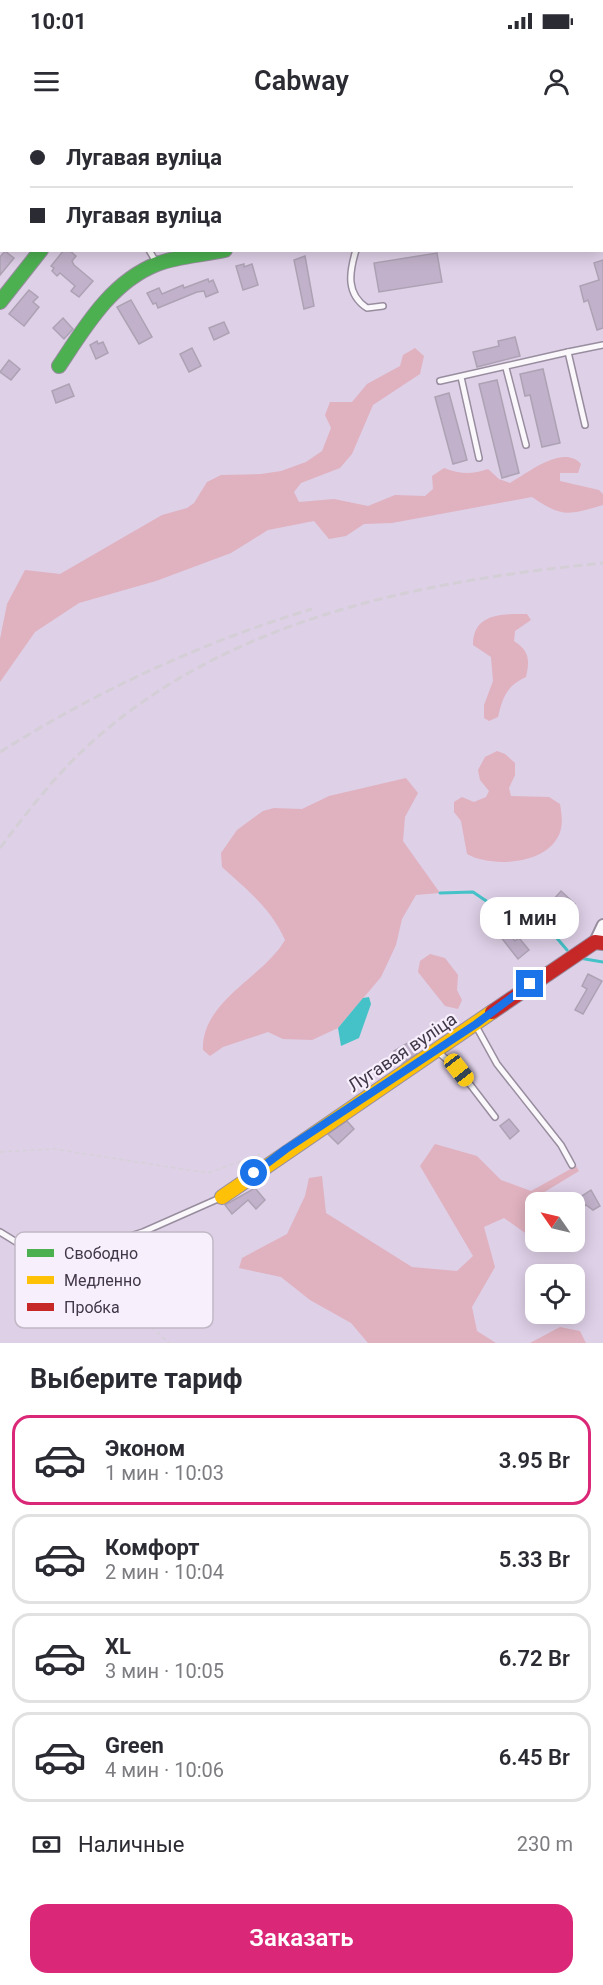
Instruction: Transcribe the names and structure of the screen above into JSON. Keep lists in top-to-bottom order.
{
  "streets": {
    "street": ["Лугавая вуліца"]
  },
  "legend": ["Свободно", "Медленно", "Пробка"],
  "north": "top left",
  "page": {
    "status": "10:01",
    "header": "Cabway",
    "banner": ["Лугавая вуліца", "Лугавая вуліца"],
    "bubble": "1 мин",
    "heading": "Выберите тариф",
    "list": [
      {
        "name": "Эконом",
        "note": "1 мин · 10:03",
        "value": "3.95 Br"
      },
      {
        "name": "Комфорт",
        "note": "2 мин · 10:04",
        "value": "5.33 Br"
      },
      {
        "name": "XL",
        "note": "3 мин · 10:05",
        "value": "6.72 Br"
      },
      {
        "name": "Green",
        "note": "4 мин · 10:06",
        "value": "6.45 Br"
      }
    ],
    "pay": ["Наличные", "230 m"],
    "buttons": "Заказать"
  }
}
